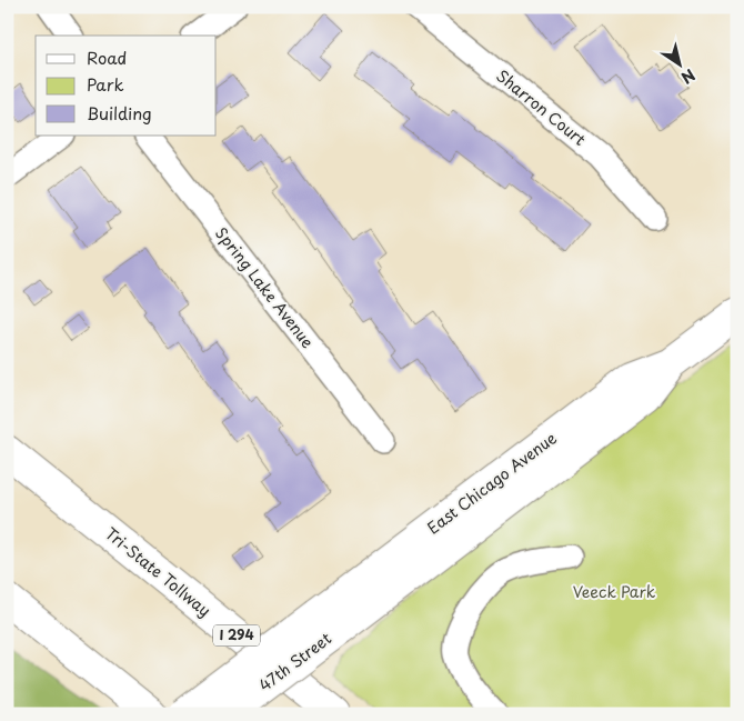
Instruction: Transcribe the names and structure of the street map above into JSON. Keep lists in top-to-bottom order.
{
  "streets": {
    "main road": [
      "East Chicago Avenue",
      "Tri-State Tollway",
      "I 294",
      "47th Street"
    ],
    "street": ["Sharron Court", "Spring Lake Avenue"]
  },
  "crossings": [
    ["East Chicago Avenue", "47th Street"]
  ],
  "parks": ["Veeck Park"],
  "legend": ["Road", "Park", "Building"],
  "north": "bottom right"
}
